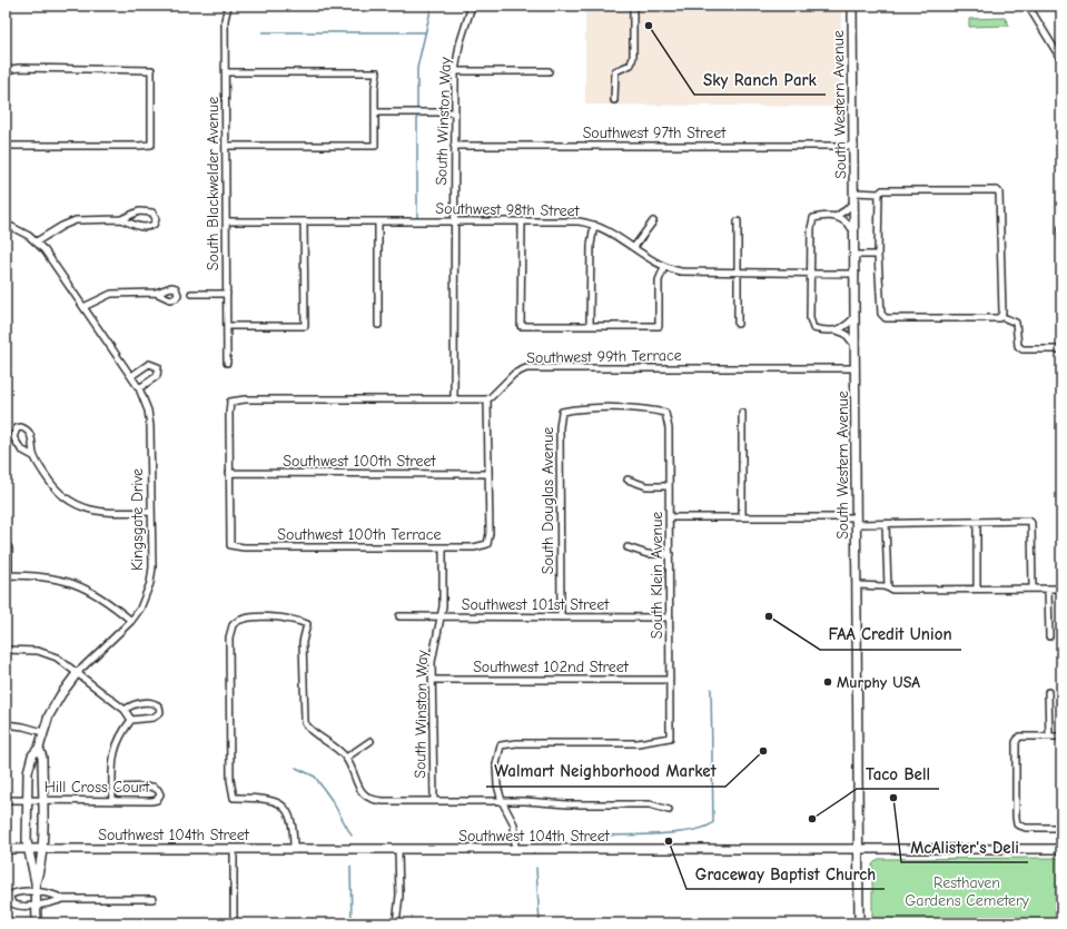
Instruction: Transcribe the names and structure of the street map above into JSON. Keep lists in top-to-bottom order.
{
  "streets": {
    "main road": ["South Western Avenue", "Kingsgate Drive", "Southwest 104th Street"],
    "street": [
      "South Winston Way",
      "Southwest 97th Street",
      "South Blackwelder Avenue",
      "Southwest 98th Street",
      "Southwest 99th Terrace",
      "Southwest 100th Street",
      "South Douglas Avenue",
      "Southwest 100th Terrace",
      "South Klein Avenue",
      "Southwest 101st Street",
      "Southwest 102nd Street",
      "Hill Cross Court"
    ]
  },
  "crossings": [
    ["South Western Avenue", "Southwest 97th Street"],
    ["South Western Avenue", "Southwest 98th Street"],
    ["South Western Avenue", "Southwest 99th Terrace"],
    ["South Western Avenue", "Southwest 104th Street"],
    ["South Winston Way", "Southwest 97th Street"],
    ["South Winston Way", "Southwest 98th Street"],
    ["South Winston Way", "Southwest 100th Terrace"],
    ["South Winston Way", "Southwest 101st Street"],
    ["South Winston Way", "Southwest 102nd Street"],
    ["South Blackwelder Avenue", "Southwest 98th Street"],
    ["Southwest 100th Street", "Southwest 100th Terrace"],
    ["South Douglas Avenue", "South Klein Avenue"],
    ["South Douglas Avenue", "Southwest 101st Street"],
    ["Kingsgate Drive", "Hill Cross Court"],
    ["Kingsgate Drive", "Southwest 104th Street"],
    ["South Klein Avenue", "Southwest 101st Street"],
    ["South Klein Avenue", "Southwest 102nd Street"]
  ],
  "parks": ["Resthaven Gardens Cemetery"],
  "places": [
    "Sky Ranch Park",
    "FAA Credit Union",
    "Murphy USA",
    "Walmart Neighborhood Market",
    "McAlister's Deli",
    "Taco Bell",
    "Graceway Baptist Church"
  ]
}
